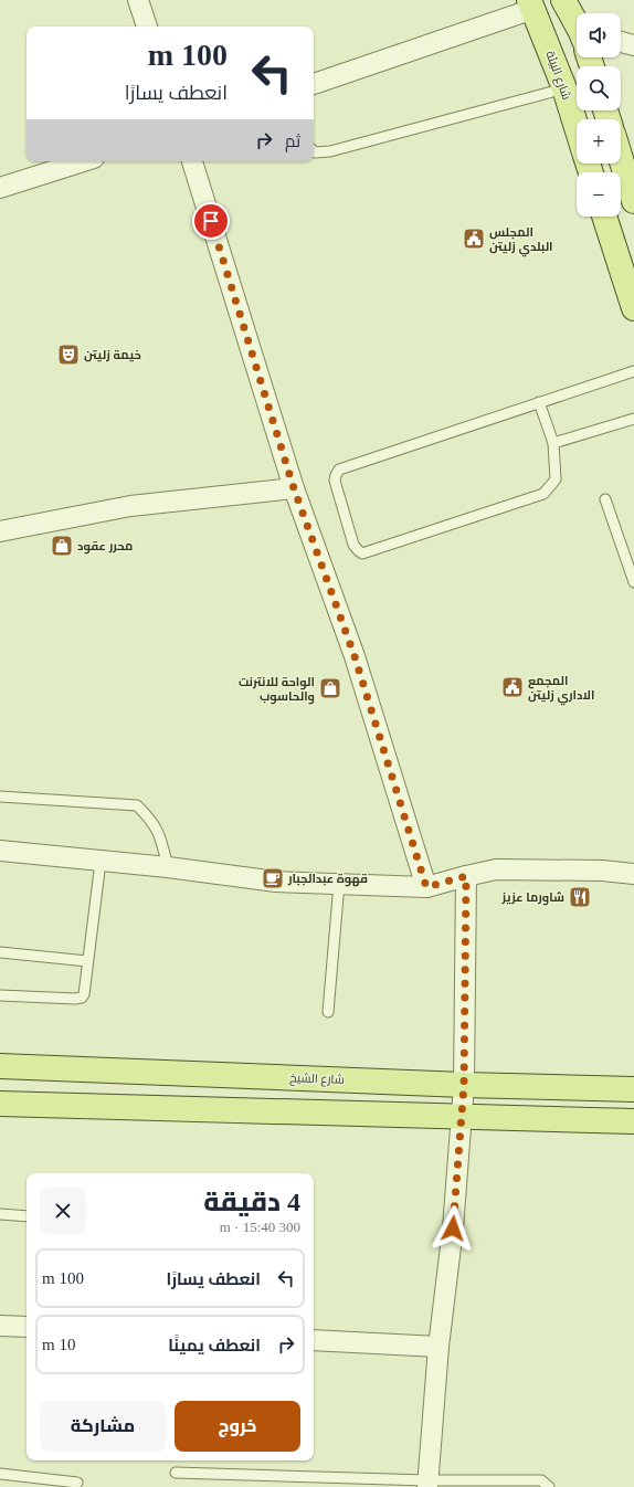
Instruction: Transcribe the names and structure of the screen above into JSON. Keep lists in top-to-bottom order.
{
  "streets": {
    "main road": ["شارع البيئة", "شارع الشيخ"]
  },
  "places": {
    "public building": ["المجلس البلدي زليتن", "المجمع الاداري زليتن"],
    "theatre": ["خيمة زليتن"],
    "shop": ["محرر عقود", "الواحة للانترنت والحاسوب"],
    "cafe": ["قهوة عبدالجبار"],
    "restaurant": ["شاورما عزيز"]
  },
  "page": {
    "map_buttons": ["+", "−"],
    "turn": ["100 m", "انعطف يسارًا"],
    "then": "ثم",
    "heading": ["4 دقيقة", "300 m · 15:40"],
    "list": [
      {
        "name": "انعطف يسارًا",
        "value": "100 m"
      },
      {
        "name": "انعطف يمينًا",
        "value": "10 m"
      }
    ],
    "buttons": ["خروج", "مشاركة"]
  }
}
